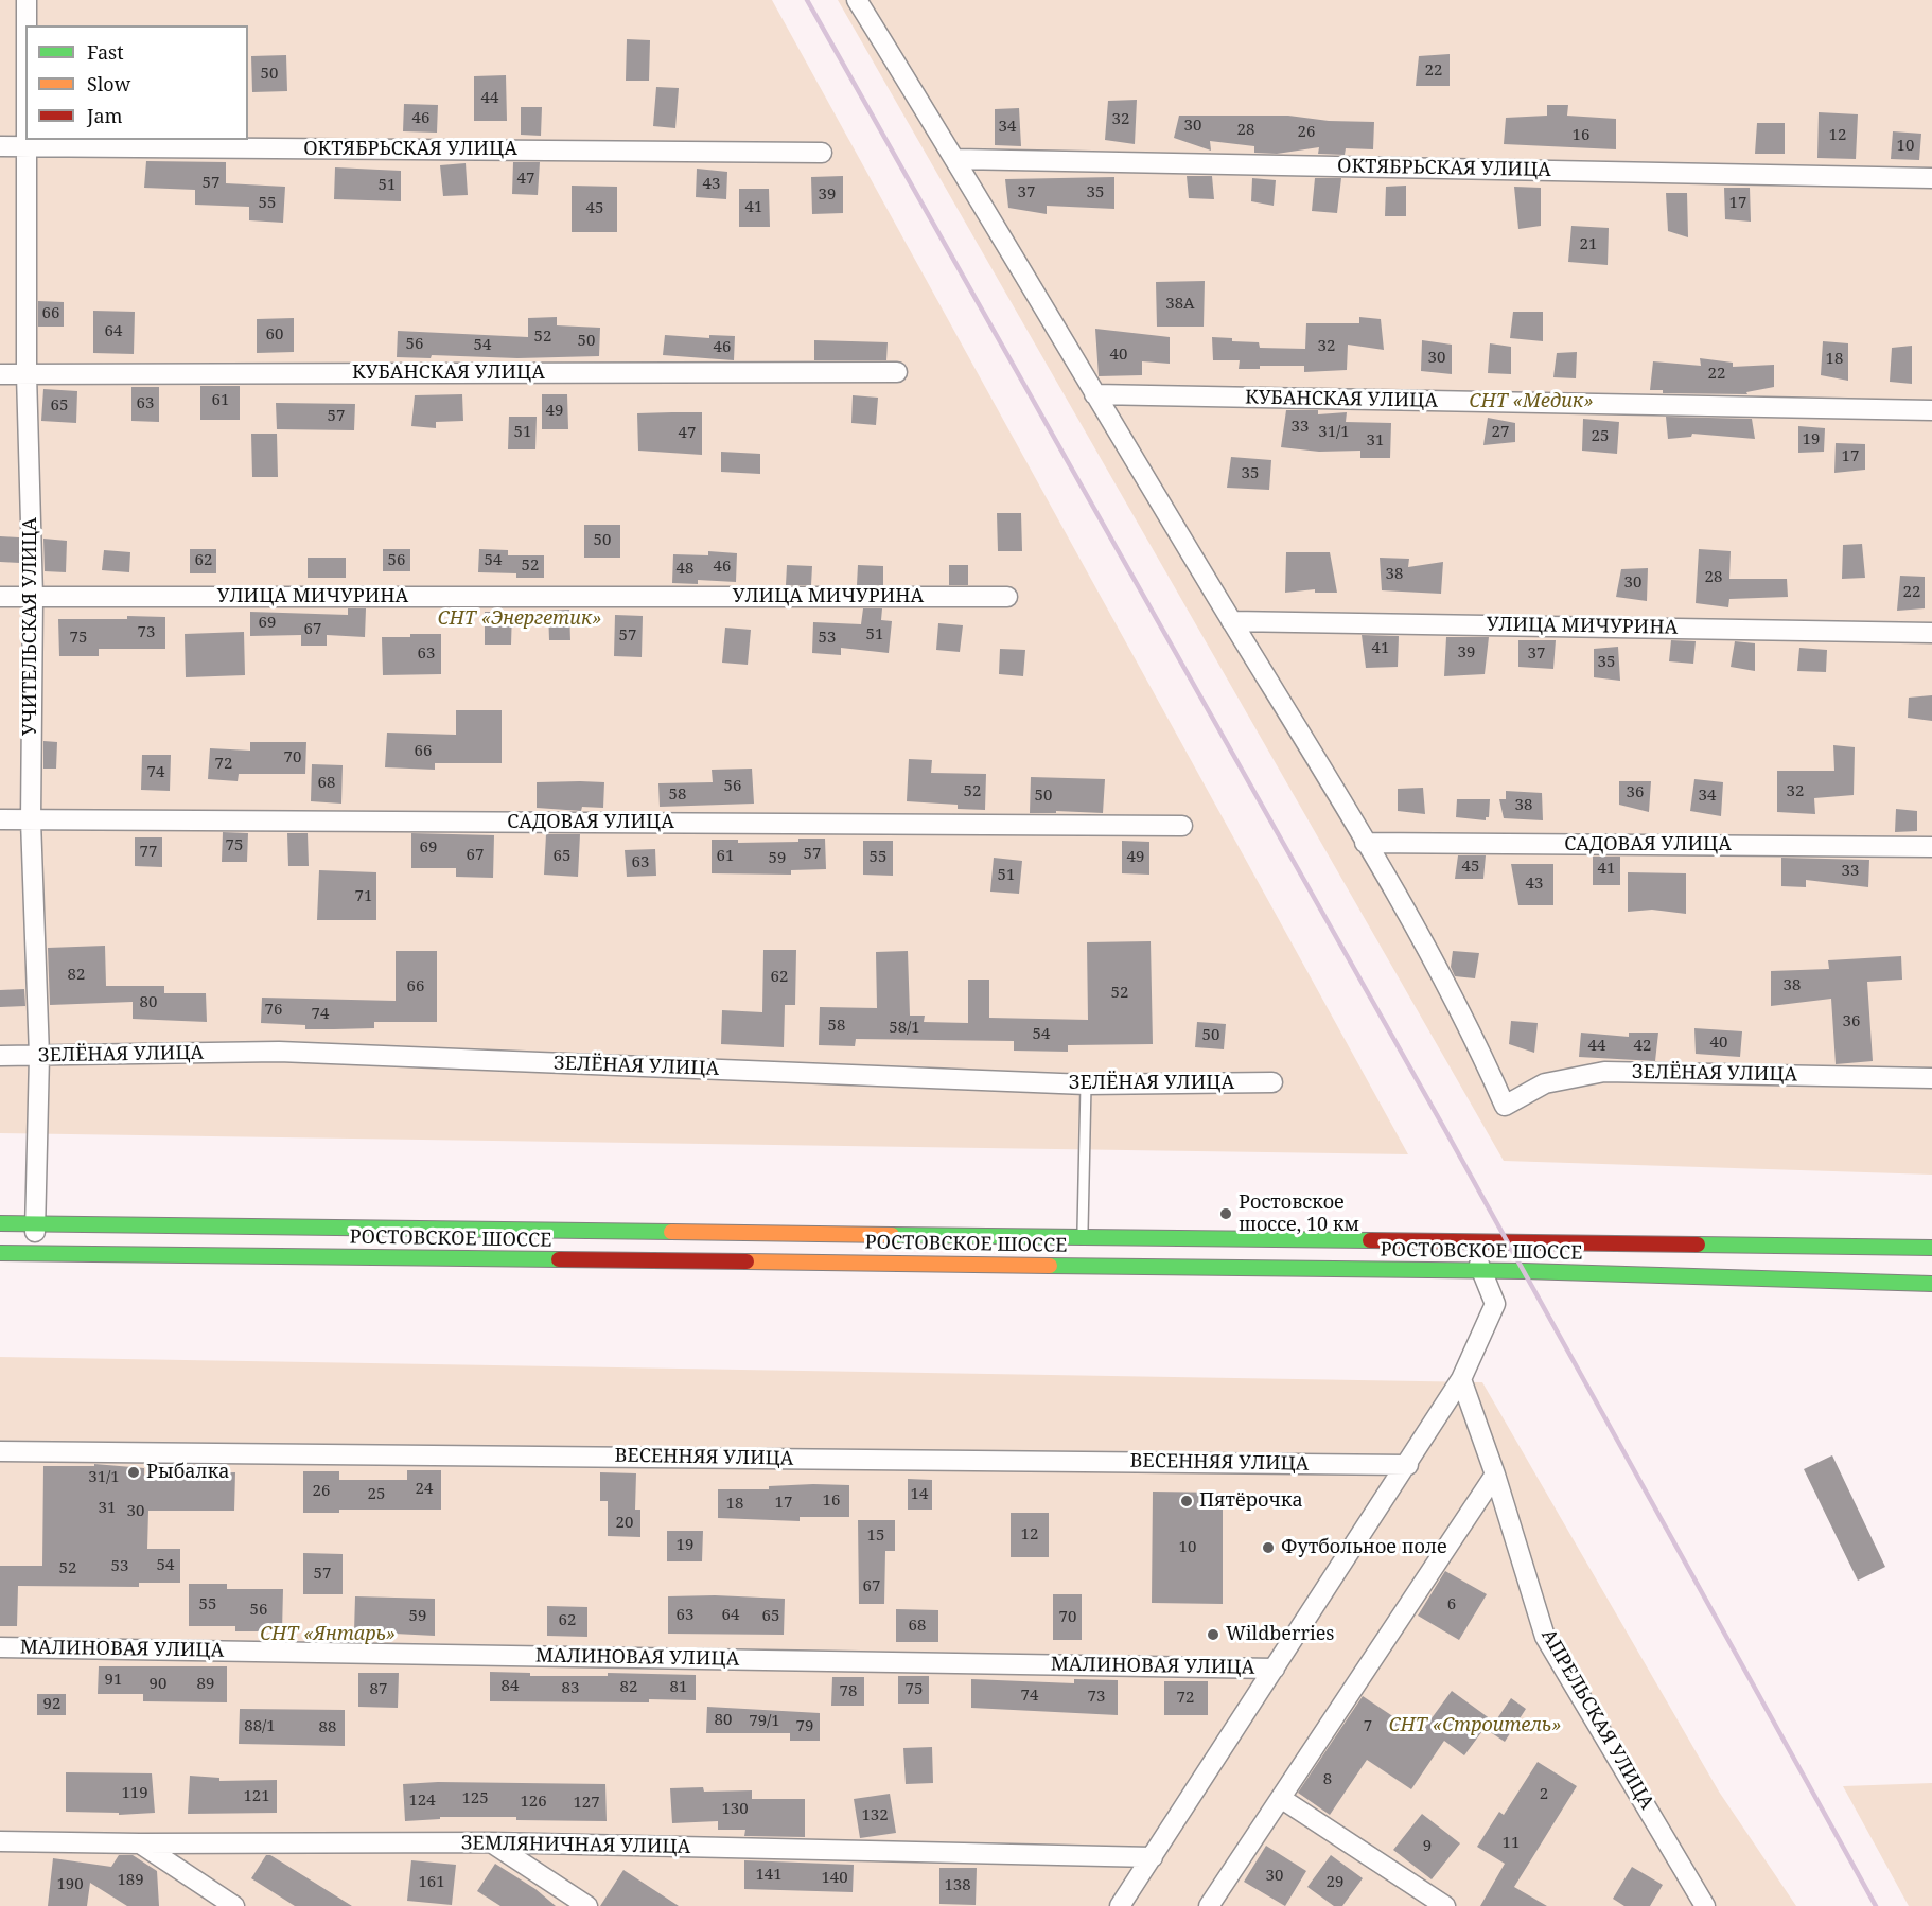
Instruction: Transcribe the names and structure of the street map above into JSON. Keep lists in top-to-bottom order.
{
  "streets": {
    "highway": ["РОСТОВСКОЕ ШОССЕ"],
    "street": [
      "ОКТЯБРЬСКАЯ УЛИЦА",
      "КУБАНСКАЯ УЛИЦА",
      "УЛИЦА МИЧУРИНА",
      "УЧИТЕЛЬСКАЯ УЛИЦА",
      "САДОВАЯ УЛИЦА",
      "ЗЕЛЁНАЯ УЛИЦА",
      "ВЕСЕННЯЯ УЛИЦА",
      "МАЛИНОВАЯ УЛИЦА",
      "АПРЕЛЬСКАЯ УЛИЦА",
      "ЗЕМЛЯНИЧНАЯ УЛИЦА"
    ]
  },
  "crossings": [
    ["ОКТЯБРЬСКАЯ УЛИЦА", "УЧИТЕЛЬСКАЯ УЛИЦА"],
    ["КУБАНСКАЯ УЛИЦА", "УЧИТЕЛЬСКАЯ УЛИЦА"],
    ["УЛИЦА МИЧУРИНА", "УЧИТЕЛЬСКАЯ УЛИЦА"],
    ["УЧИТЕЛЬСКАЯ УЛИЦА", "САДОВАЯ УЛИЦА"],
    ["УЧИТЕЛЬСКАЯ УЛИЦА", "ЗЕЛЁНАЯ УЛИЦА"],
    ["УЧИТЕЛЬСКАЯ УЛИЦА", "РОСТОВСКОЕ ШОССЕ"],
    ["САДОВАЯ УЛИЦА", "ЗЕЛЁНАЯ УЛИЦА"]
  ],
  "parks": [
    "СНТ «Медик»",
    "СНТ «Энергетик»",
    "СНТ «Янтарь»",
    "СНТ «Строитель»"
  ],
  "places": [
    "Ростовское шоссе, 10 км",
    "Рыбалка",
    "Пятёрочка",
    "Футбольное поле",
    "Wildberries"
  ],
  "house_numbers": [
    "22",
    "50",
    "44",
    "46",
    "32",
    "30",
    "34",
    "28",
    "26",
    "16",
    "12",
    "10",
    "47",
    "57",
    "43",
    "51",
    "37",
    "35",
    "39",
    "55",
    "17",
    "41",
    "45",
    "21",
    "38А",
    "66",
    "64",
    "60",
    "52",
    "50",
    "56",
    "54",
    "32",
    "46",
    "40",
    "30",
    "18",
    "22",
    "61",
    "63",
    "65",
    "49",
    "57",
    "33",
    "51",
    "31/1",
    "27",
    "47",
    "25",
    "19",
    "31",
    "17",
    "35",
    "50",
    "62",
    "56",
    "54",
    "52",
    "46",
    "48",
    "38",
    "28",
    "30",
    "22",
    "69",
    "67",
    "73",
    "51",
    "57",
    "75",
    "53",
    "41",
    "39",
    "63",
    "37",
    "35",
    "66",
    "70",
    "72",
    "74",
    "68",
    "56",
    "52",
    "32",
    "36",
    "58",
    "50",
    "34",
    "38",
    "75",
    "69",
    "77",
    "57",
    "67",
    "65",
    "61",
    "55",
    "49",
    "59",
    "63",
    "45",
    "41",
    "33",
    "51",
    "43",
    "71",
    "82",
    "62",
    "38",
    "66",
    "52",
    "80",
    "76",
    "74",
    "36",
    "58",
    "58/1",
    "54",
    "50",
    "40",
    "44",
    "42",
    "31/1",
    "24",
    "26",
    "25",
    "14",
    "16",
    "17",
    "18",
    "31",
    "30",
    "20",
    "12",
    "15",
    "19",
    "10",
    "54",
    "53",
    "52",
    "57",
    "67",
    "55",
    "6",
    "56",
    "63",
    "64",
    "59",
    "65",
    "70",
    "62",
    "68",
    "91",
    "90",
    "89",
    "84",
    "82",
    "81",
    "83",
    "87",
    "75",
    "78",
    "74",
    "73",
    "72",
    "92",
    "80",
    "79/1",
    "88/1",
    "79",
    "7",
    "88",
    "8",
    "119",
    "2",
    "121",
    "125",
    "124",
    "126",
    "127",
    "130",
    "132",
    "11",
    "9",
    "141",
    "30",
    "140",
    "189",
    "161",
    "29",
    "190",
    "138"
  ],
  "legend": ["Fast", "Slow", "Jam"]
}
